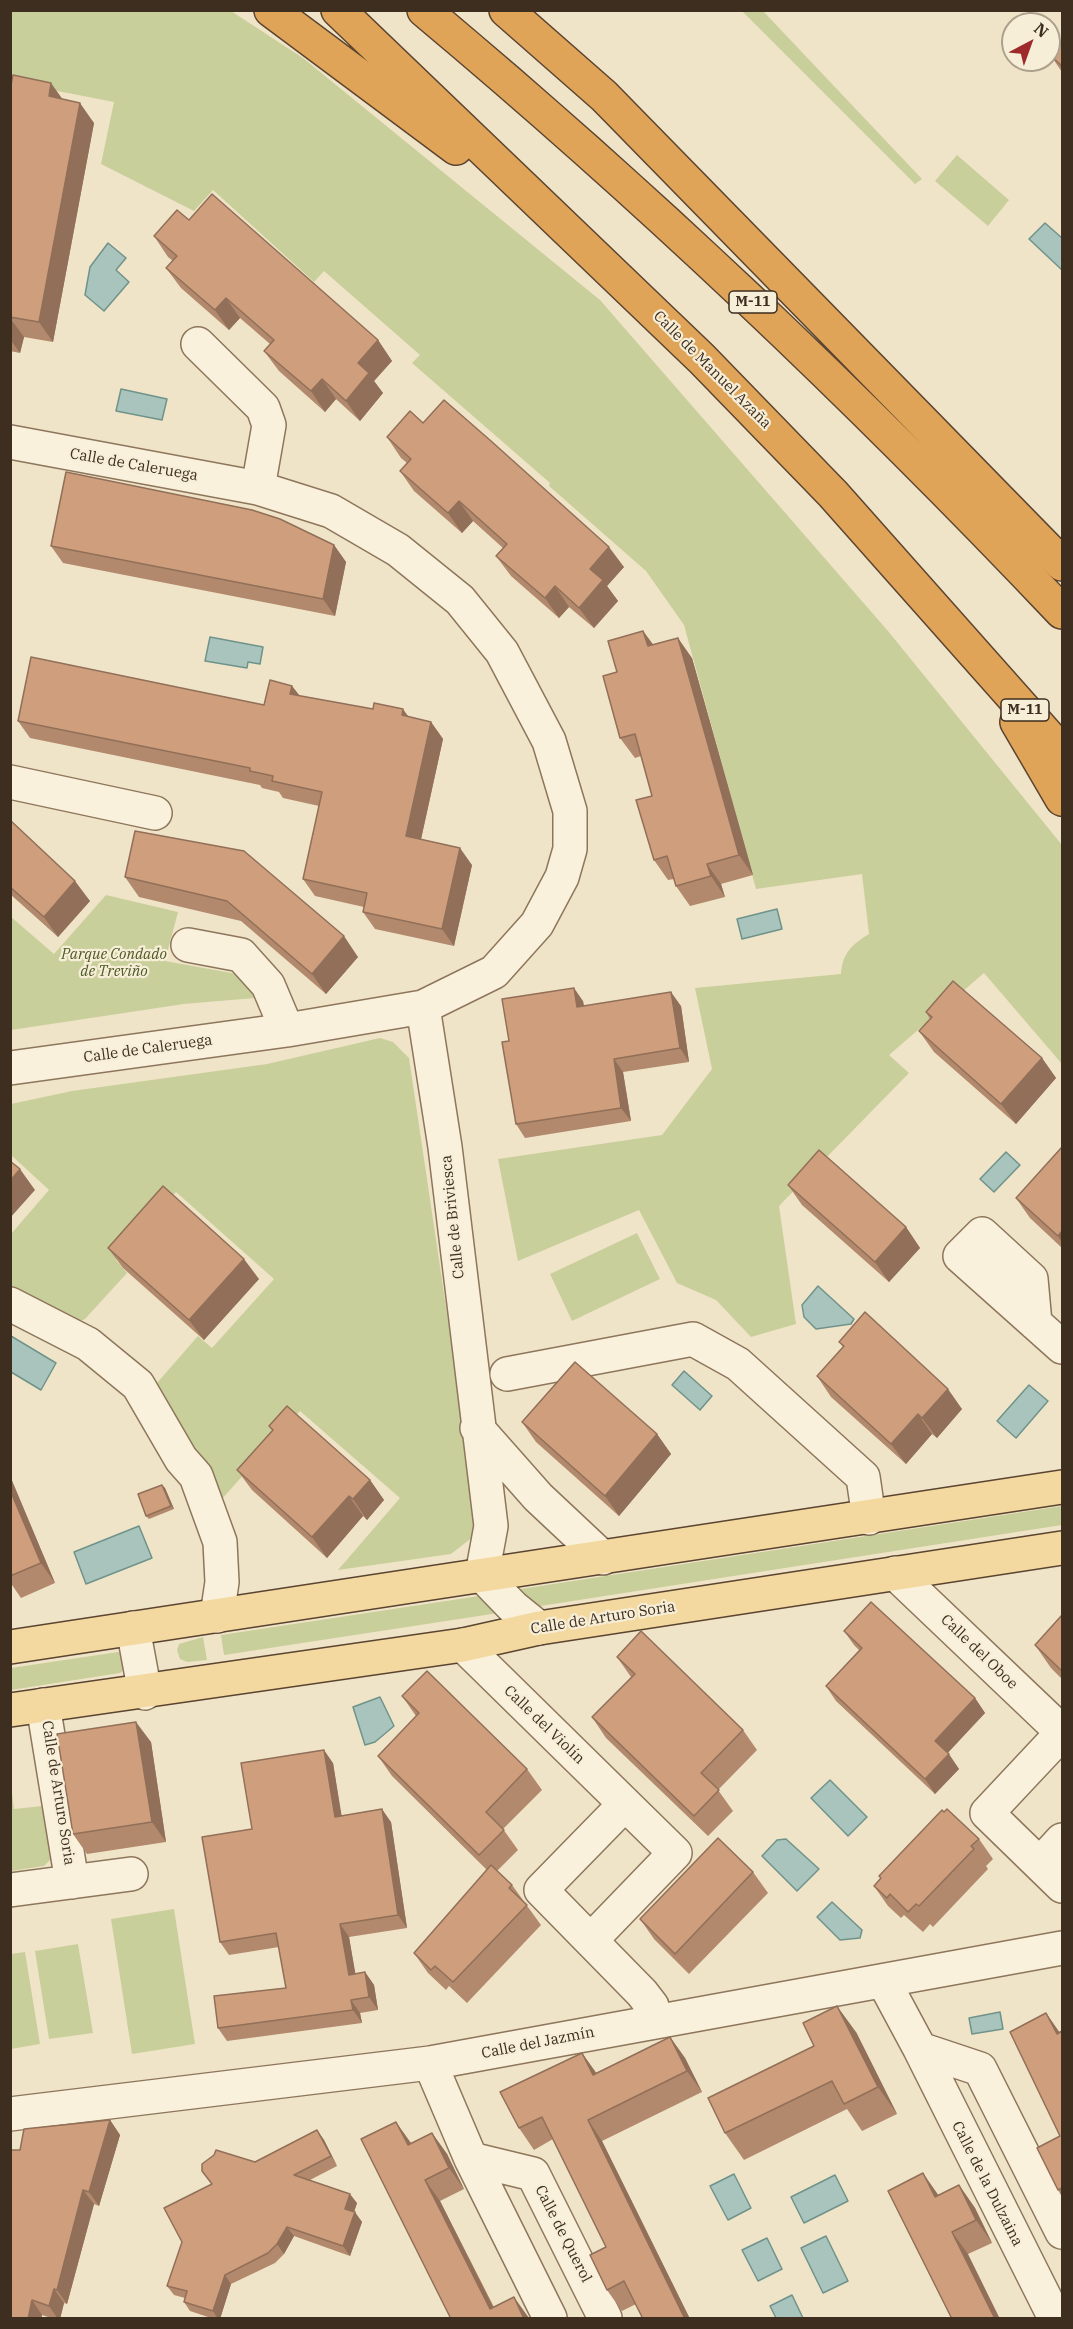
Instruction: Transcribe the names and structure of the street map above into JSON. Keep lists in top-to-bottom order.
{
  "streets": {
    "highway": ["M-11", "Calle de Manuel Azaña"],
    "main road": ["Calle de Arturo Soria"],
    "street": [
      "Calle de Caleruega",
      "Calle de Briviesca",
      "Calle del Oboe",
      "Calle del Violín",
      "Calle del Jazmín",
      "Calle de la Dulzaina",
      "Calle de Querol"
    ]
  },
  "crossings": [
    ["Calle de Caleruega", "Calle de Briviesca"],
    ["Calle de Arturo Soria", "Calle del Oboe"],
    ["Calle de Arturo Soria", "Calle del Violín"],
    ["Calle del Jazmín", "Calle de la Dulzaina"]
  ],
  "parks": ["Parque Condado de Treviño"],
  "north": "top right"
}
